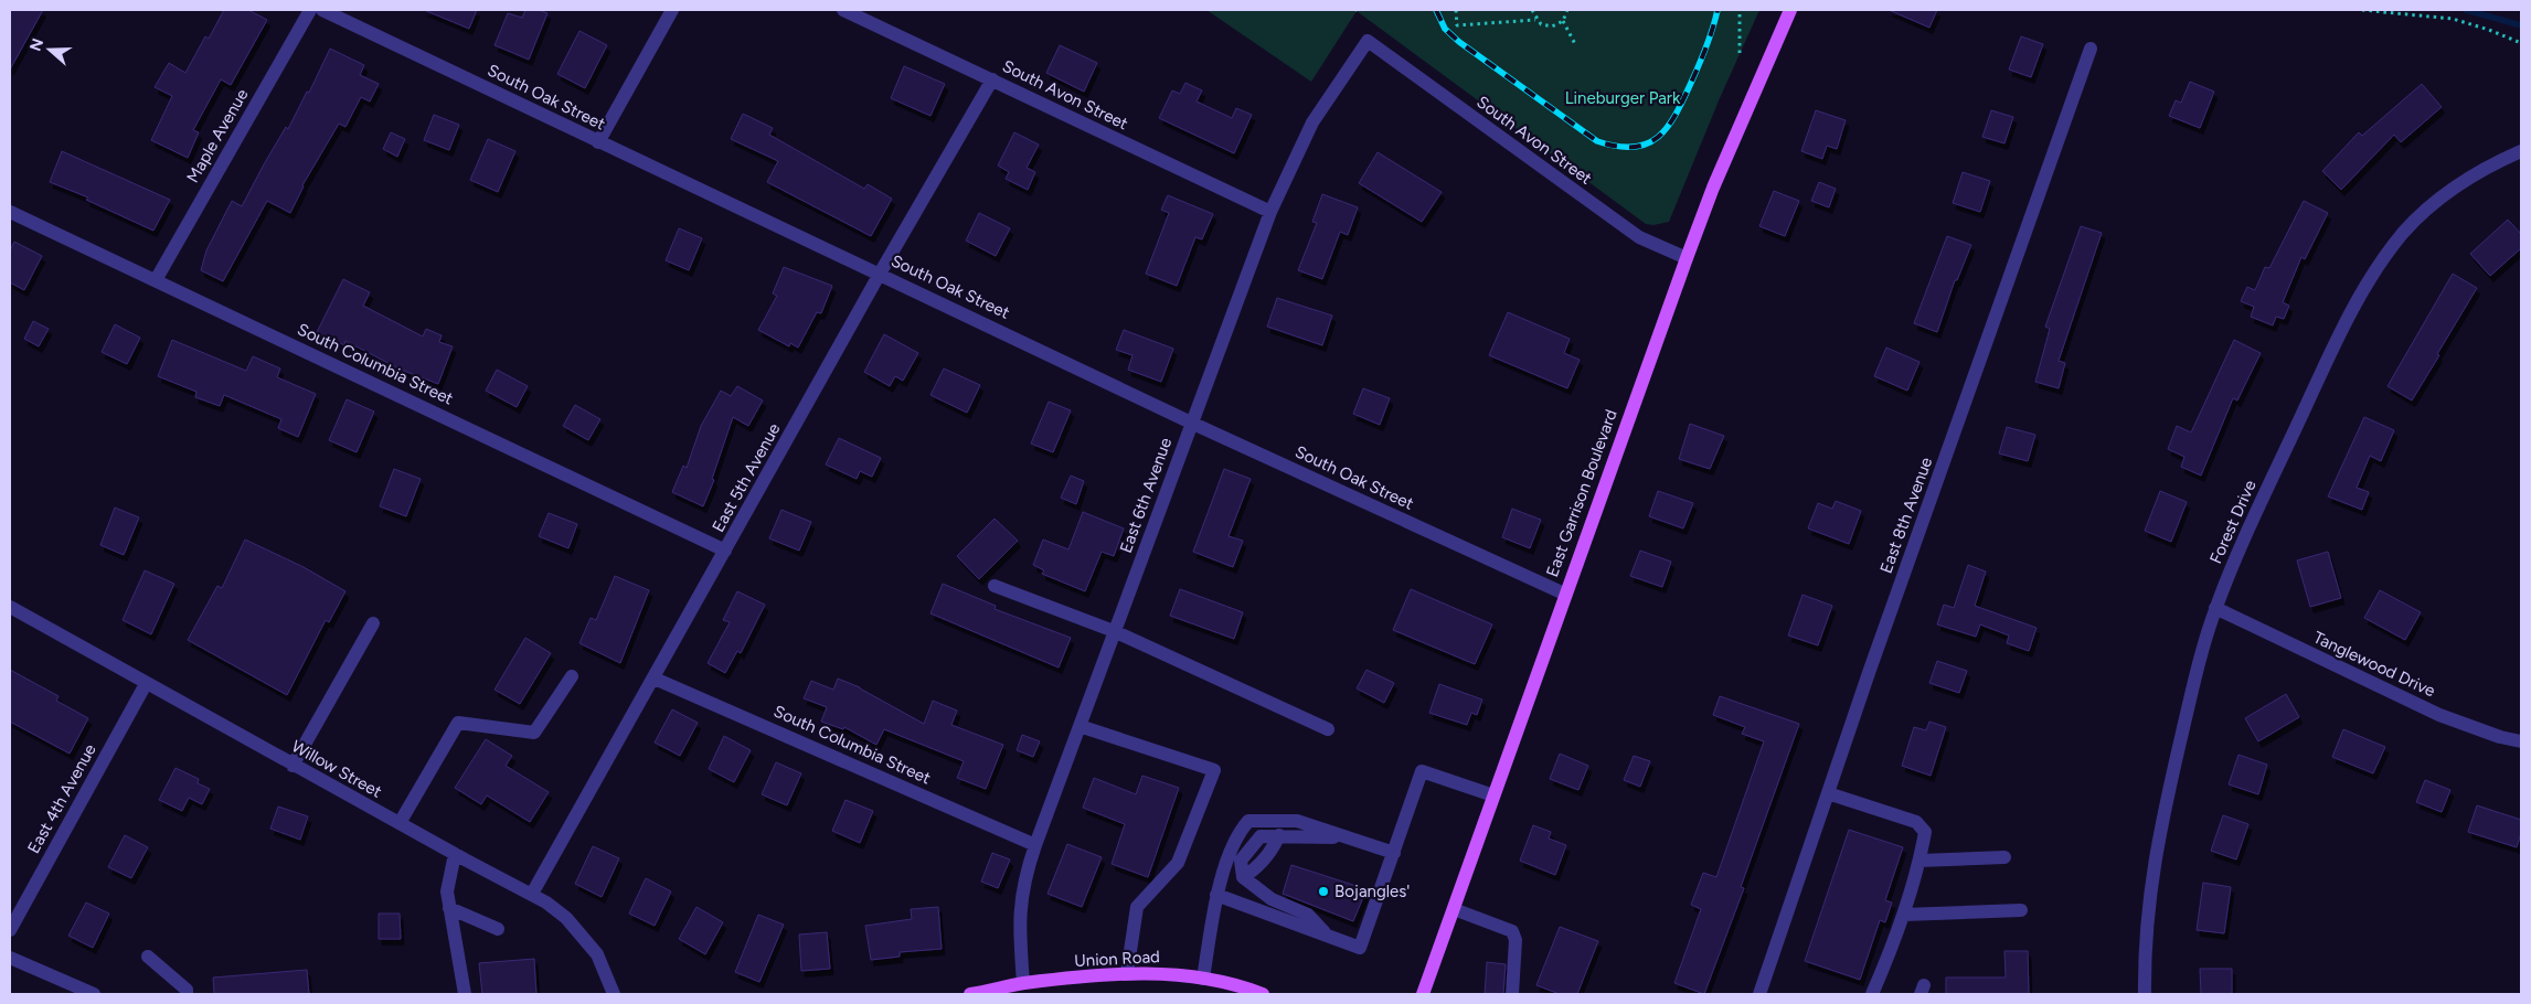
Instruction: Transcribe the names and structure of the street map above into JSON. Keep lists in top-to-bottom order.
{
  "streets": {
    "main road": ["East Garrison Boulevard", "Union Road"],
    "street": [
      "South Avon Street",
      "South Oak Street",
      "Maple Avenue",
      "South Columbia Street",
      "East 5th Avenue",
      "East 6th Avenue",
      "East 8th Avenue",
      "Forest Drive",
      "Tanglewood Drive",
      "Willow Street",
      "East 4th Avenue"
    ]
  },
  "crossings": [
    ["South Avon Street", "East 5th Avenue"],
    ["South Avon Street", "East Garrison Boulevard"],
    ["South Avon Street", "East 6th Avenue"],
    ["South Oak Street", "East 5th Avenue"],
    ["South Oak Street", "East Garrison Boulevard"],
    ["South Oak Street", "East 6th Avenue"],
    ["Maple Avenue", "South Columbia Street"],
    ["South Columbia Street", "East 5th Avenue"],
    ["South Columbia Street", "East 6th Avenue"],
    ["East 5th Avenue", "Willow Street"],
    ["East 6th Avenue", "Union Road"],
    ["Forest Drive", "Tanglewood Drive"],
    ["Willow Street", "East 4th Avenue"]
  ],
  "parks": ["Lineburger Park"],
  "places": ["Bojangles'"],
  "north": "left"
}
